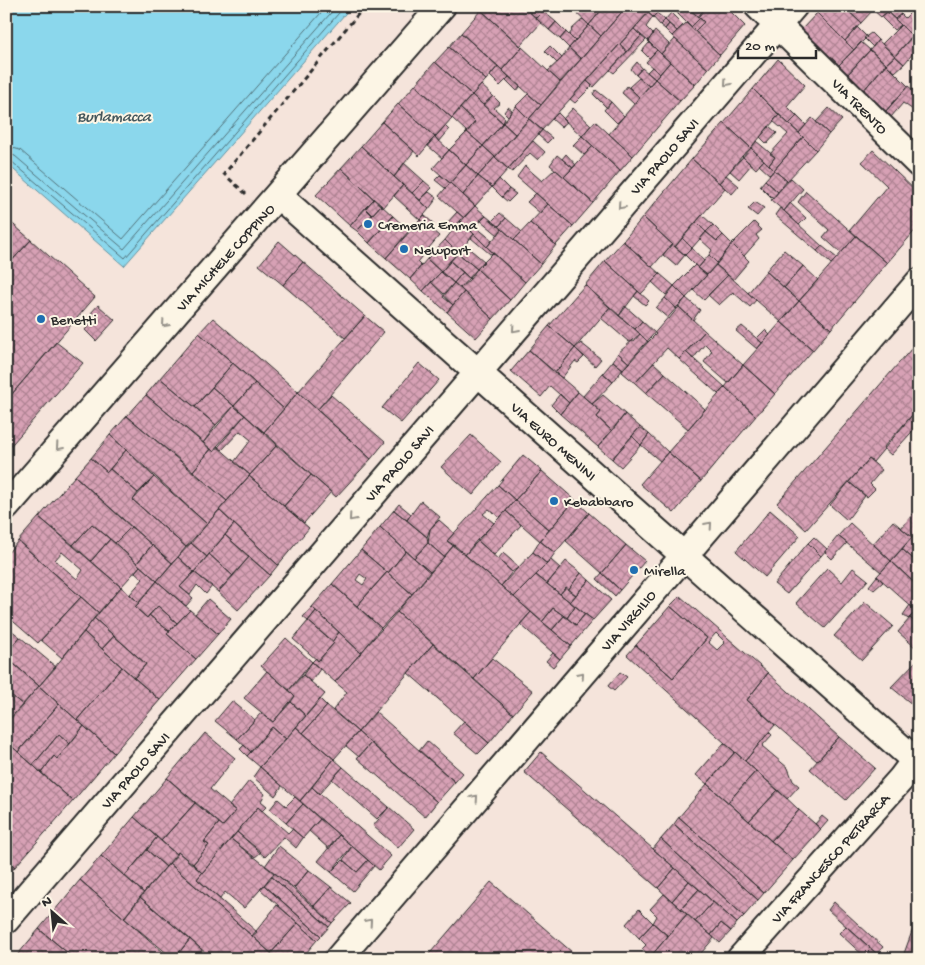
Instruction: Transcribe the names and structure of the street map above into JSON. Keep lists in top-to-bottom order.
{
  "streets": {
    "street": [
      "VIA TRENTO",
      "VIA PAOLO SAVI",
      "VIA MICHELE COPPINO",
      "VIA EURO MENINI",
      "VIA VIRGILIO",
      "VIA FRANCESCO PETRARCA"
    ]
  },
  "crossings": [
    ["VIA TRENTO", "VIA PAOLO SAVI"],
    ["VIA PAOLO SAVI", "VIA EURO MENINI"],
    ["VIA MICHELE COPPINO", "VIA EURO MENINI"],
    ["VIA EURO MENINI", "VIA VIRGILIO"],
    ["VIA EURO MENINI", "VIA FRANCESCO PETRARCA"]
  ],
  "one_way": ["VIA PAOLO SAVI", "VIA MICHELE COPPINO", "VIA VIRGILIO"],
  "water": ["Burlamacca"],
  "places": [
    "Cremeria Emma",
    "Newport",
    "Benetti",
    "Kebabbaro",
    "Mirella"
  ],
  "scale_bar": "20 m",
  "north": "top left"
}
